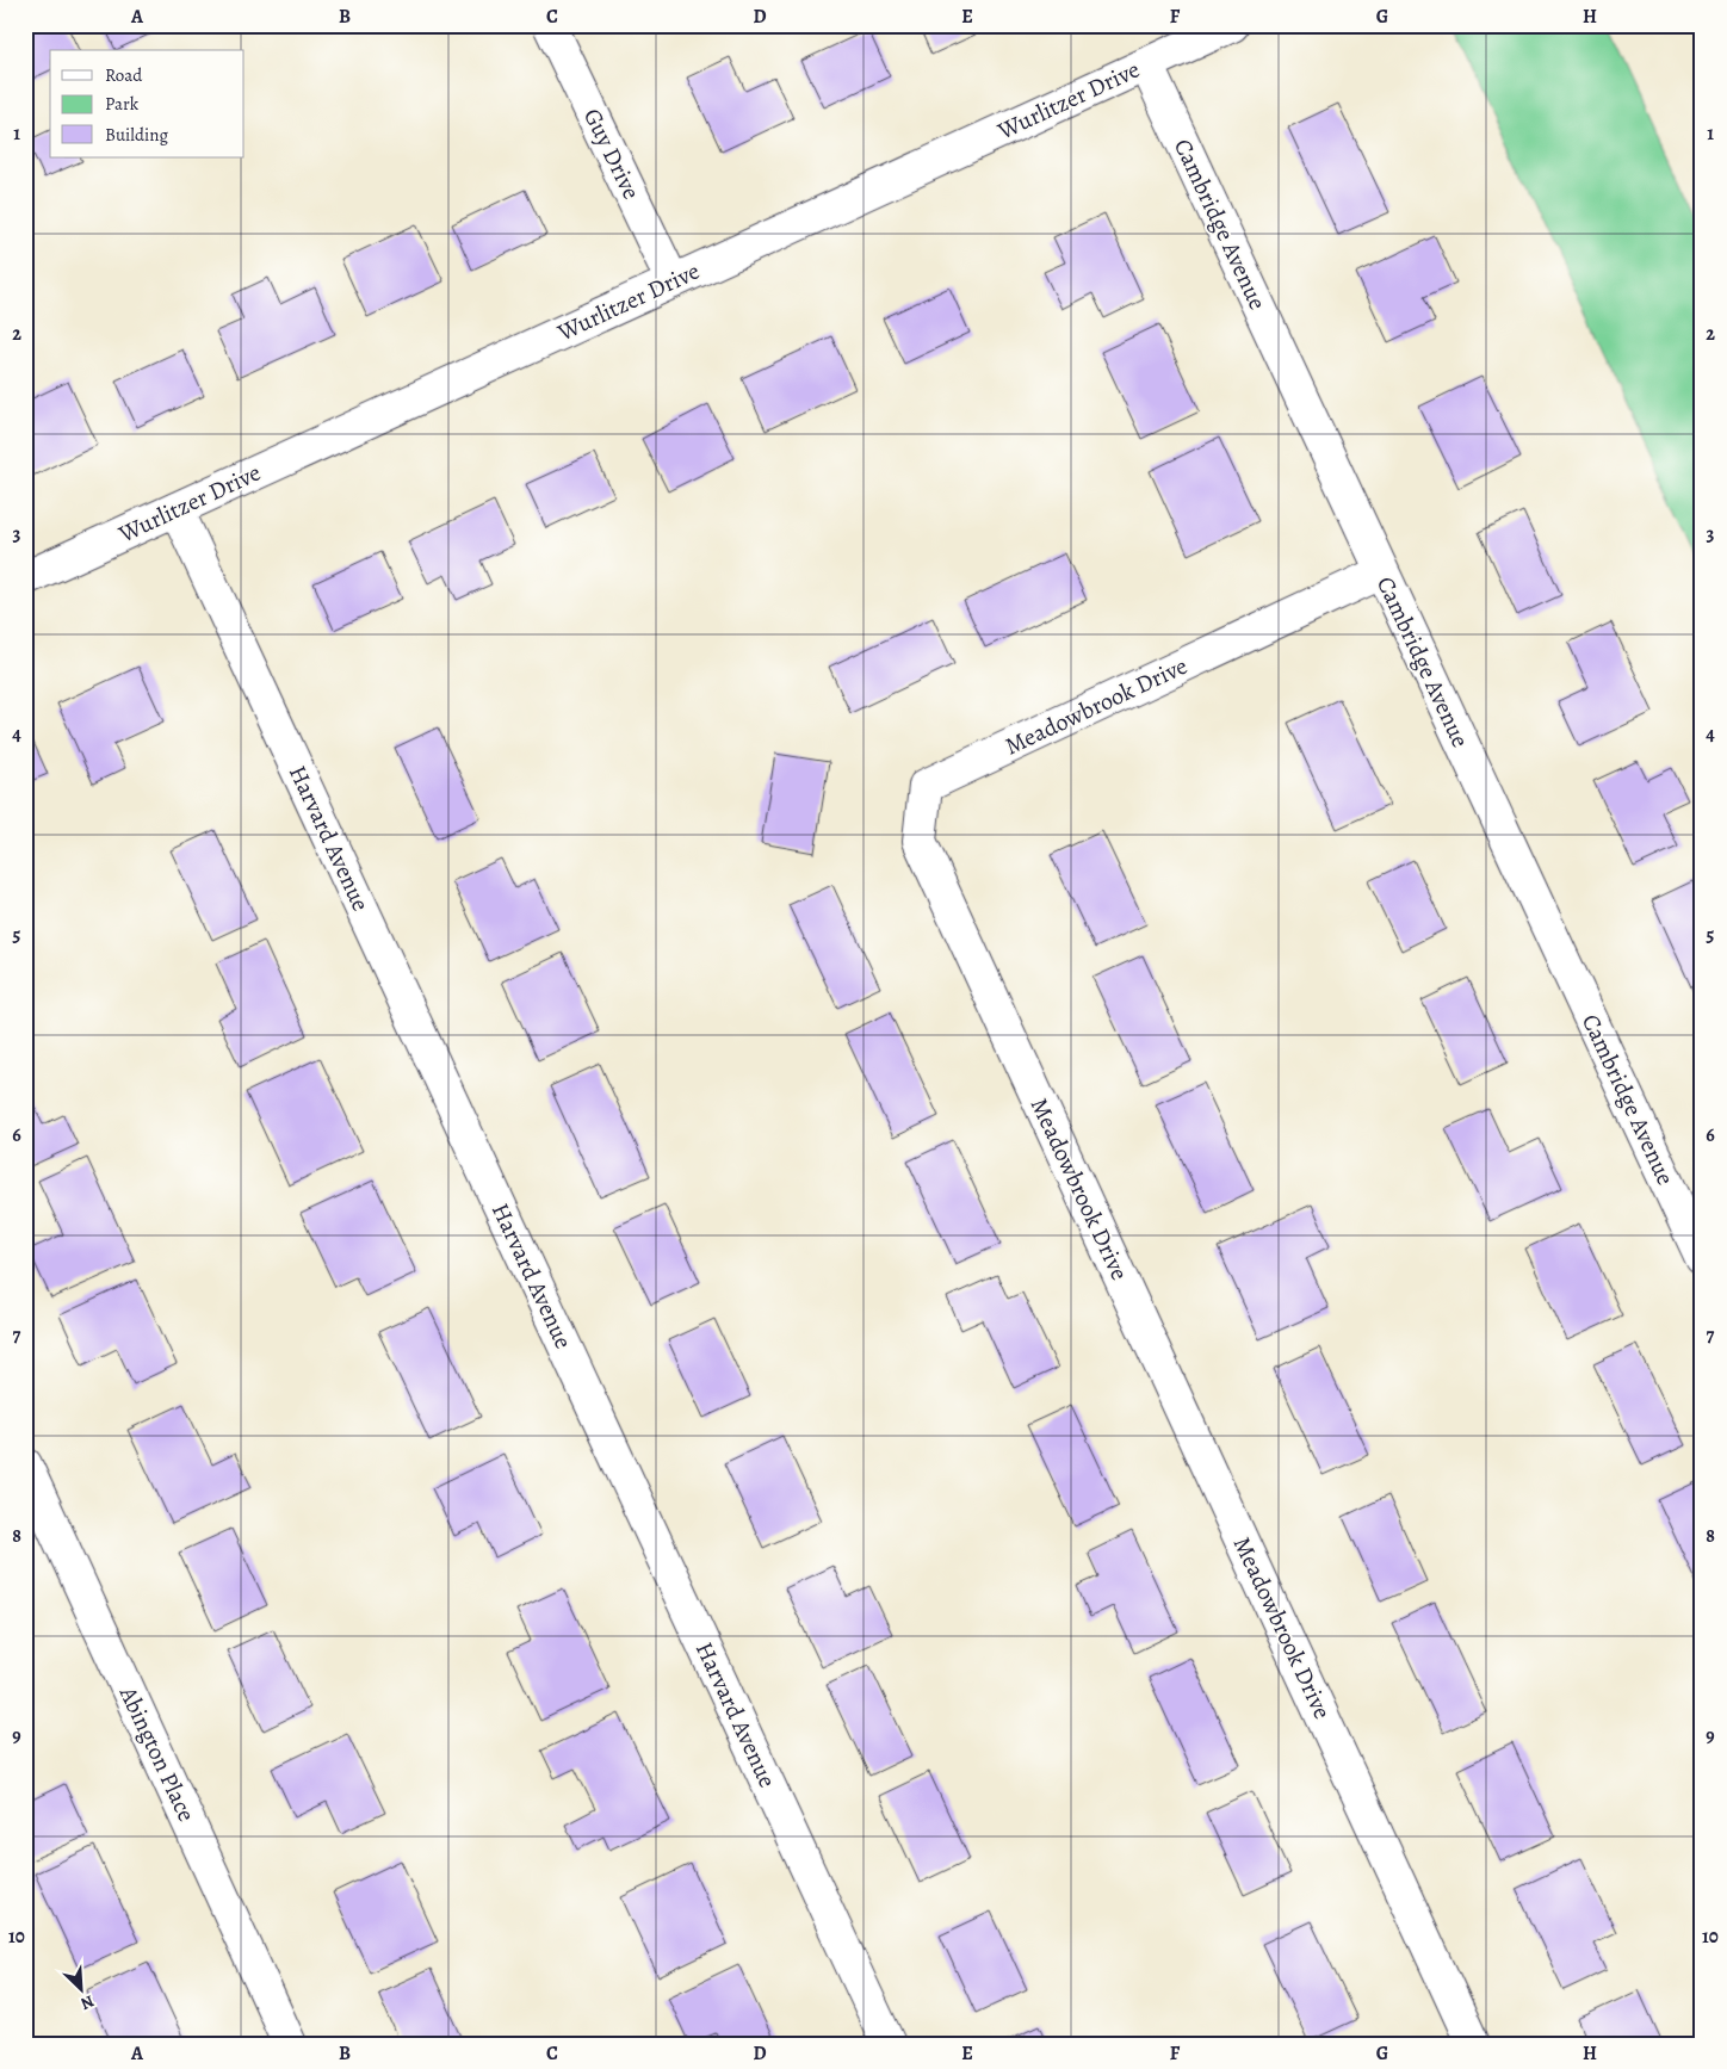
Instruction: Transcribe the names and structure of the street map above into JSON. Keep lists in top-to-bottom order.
{
  "streets": {
    "street": [
      "Wurlitzer Drive",
      "Guy Drive",
      "Cambridge Avenue",
      "Meadowbrook Drive",
      "Harvard Avenue",
      "Abington Place"
    ]
  },
  "crossings": [
    ["Wurlitzer Drive", "Guy Drive"],
    ["Wurlitzer Drive", "Cambridge Avenue"],
    ["Wurlitzer Drive", "Harvard Avenue"],
    ["Cambridge Avenue", "Meadowbrook Drive"]
  ],
  "legend": ["Road", "Park", "Building"],
  "north": "bottom right",
  "grid": {
    "columns": [
      "A",
      "B",
      "C",
      "D",
      "E",
      "F",
      "G",
      "H"
    ],
    "rows": [
      "1",
      "2",
      "3",
      "4",
      "5",
      "6",
      "7",
      "8",
      "9",
      "10"
    ]
  }
}
